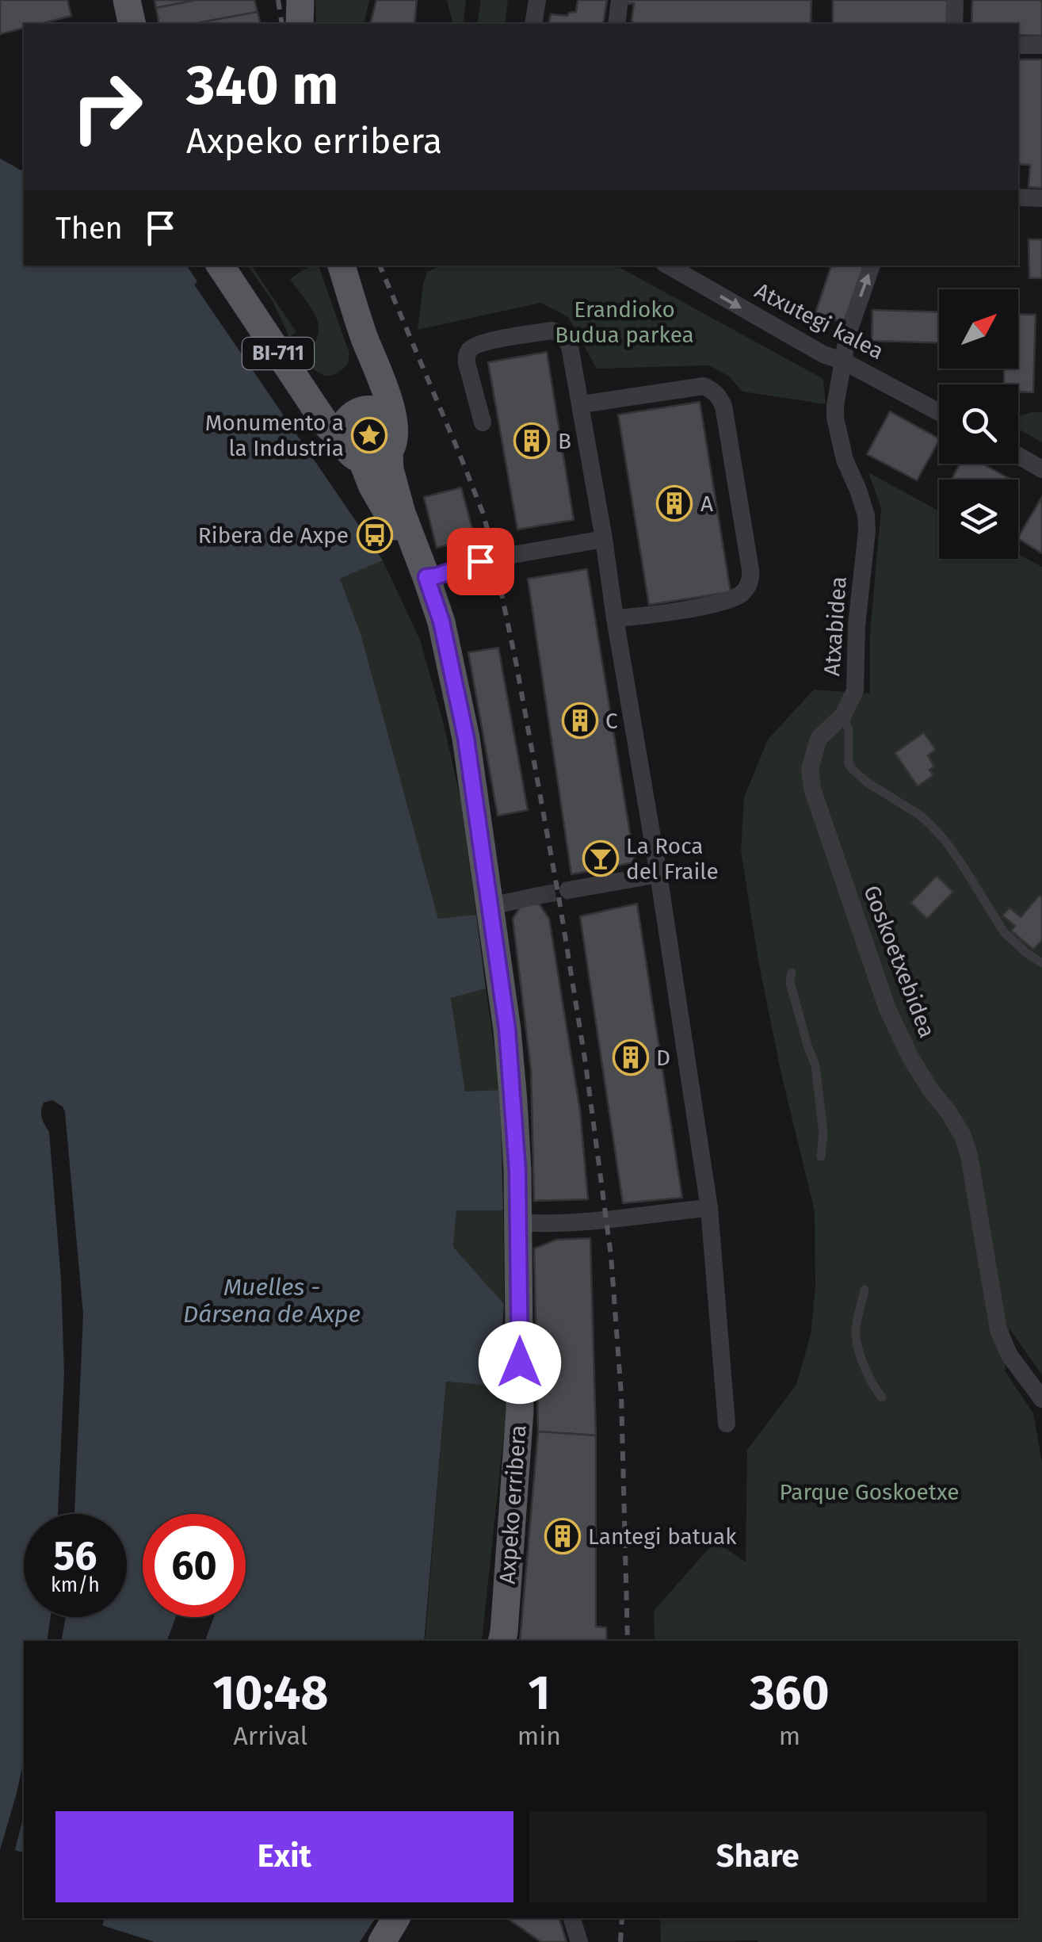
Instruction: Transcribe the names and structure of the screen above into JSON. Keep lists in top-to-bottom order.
{
  "streets": {
    "main road": ["BI-711", "Axpeko erribera"],
    "street": ["Atxutegi kalea", "Atxabidea", "Goskoetxebidea"]
  },
  "crossings": [
    ["Atxutegi kalea", "Atxabidea"],
    ["BI-711", "Axpeko erribera"],
    ["Atxabidea", "Goskoetxebidea"]
  ],
  "one_way": ["Atxutegi kalea"],
  "water": ["Muelles - Dársena de Axpe"],
  "parks": ["Erandioko Budua parkea", "Parque Goskoetxe"],
  "places": {
    "place": ["Monumento a la Industria"],
    "building": [
      "B",
      "A",
      "C",
      "D",
      "Lantegi batuak"
    ],
    "bus stop": ["Ribera de Axpe"],
    "bar": ["La Roca del Fraile"]
  },
  "north": "top right",
  "page": {
    "turn": ["340 m", "Axpeko erribera"],
    "then": "Then",
    "speed": "56 km/h",
    "limit": "60",
    "eta": [
      "10:48",
      "Arrival",
      "1",
      "min",
      "360",
      "m"
    ],
    "buttons": ["Exit", "Share"]
  }
}
